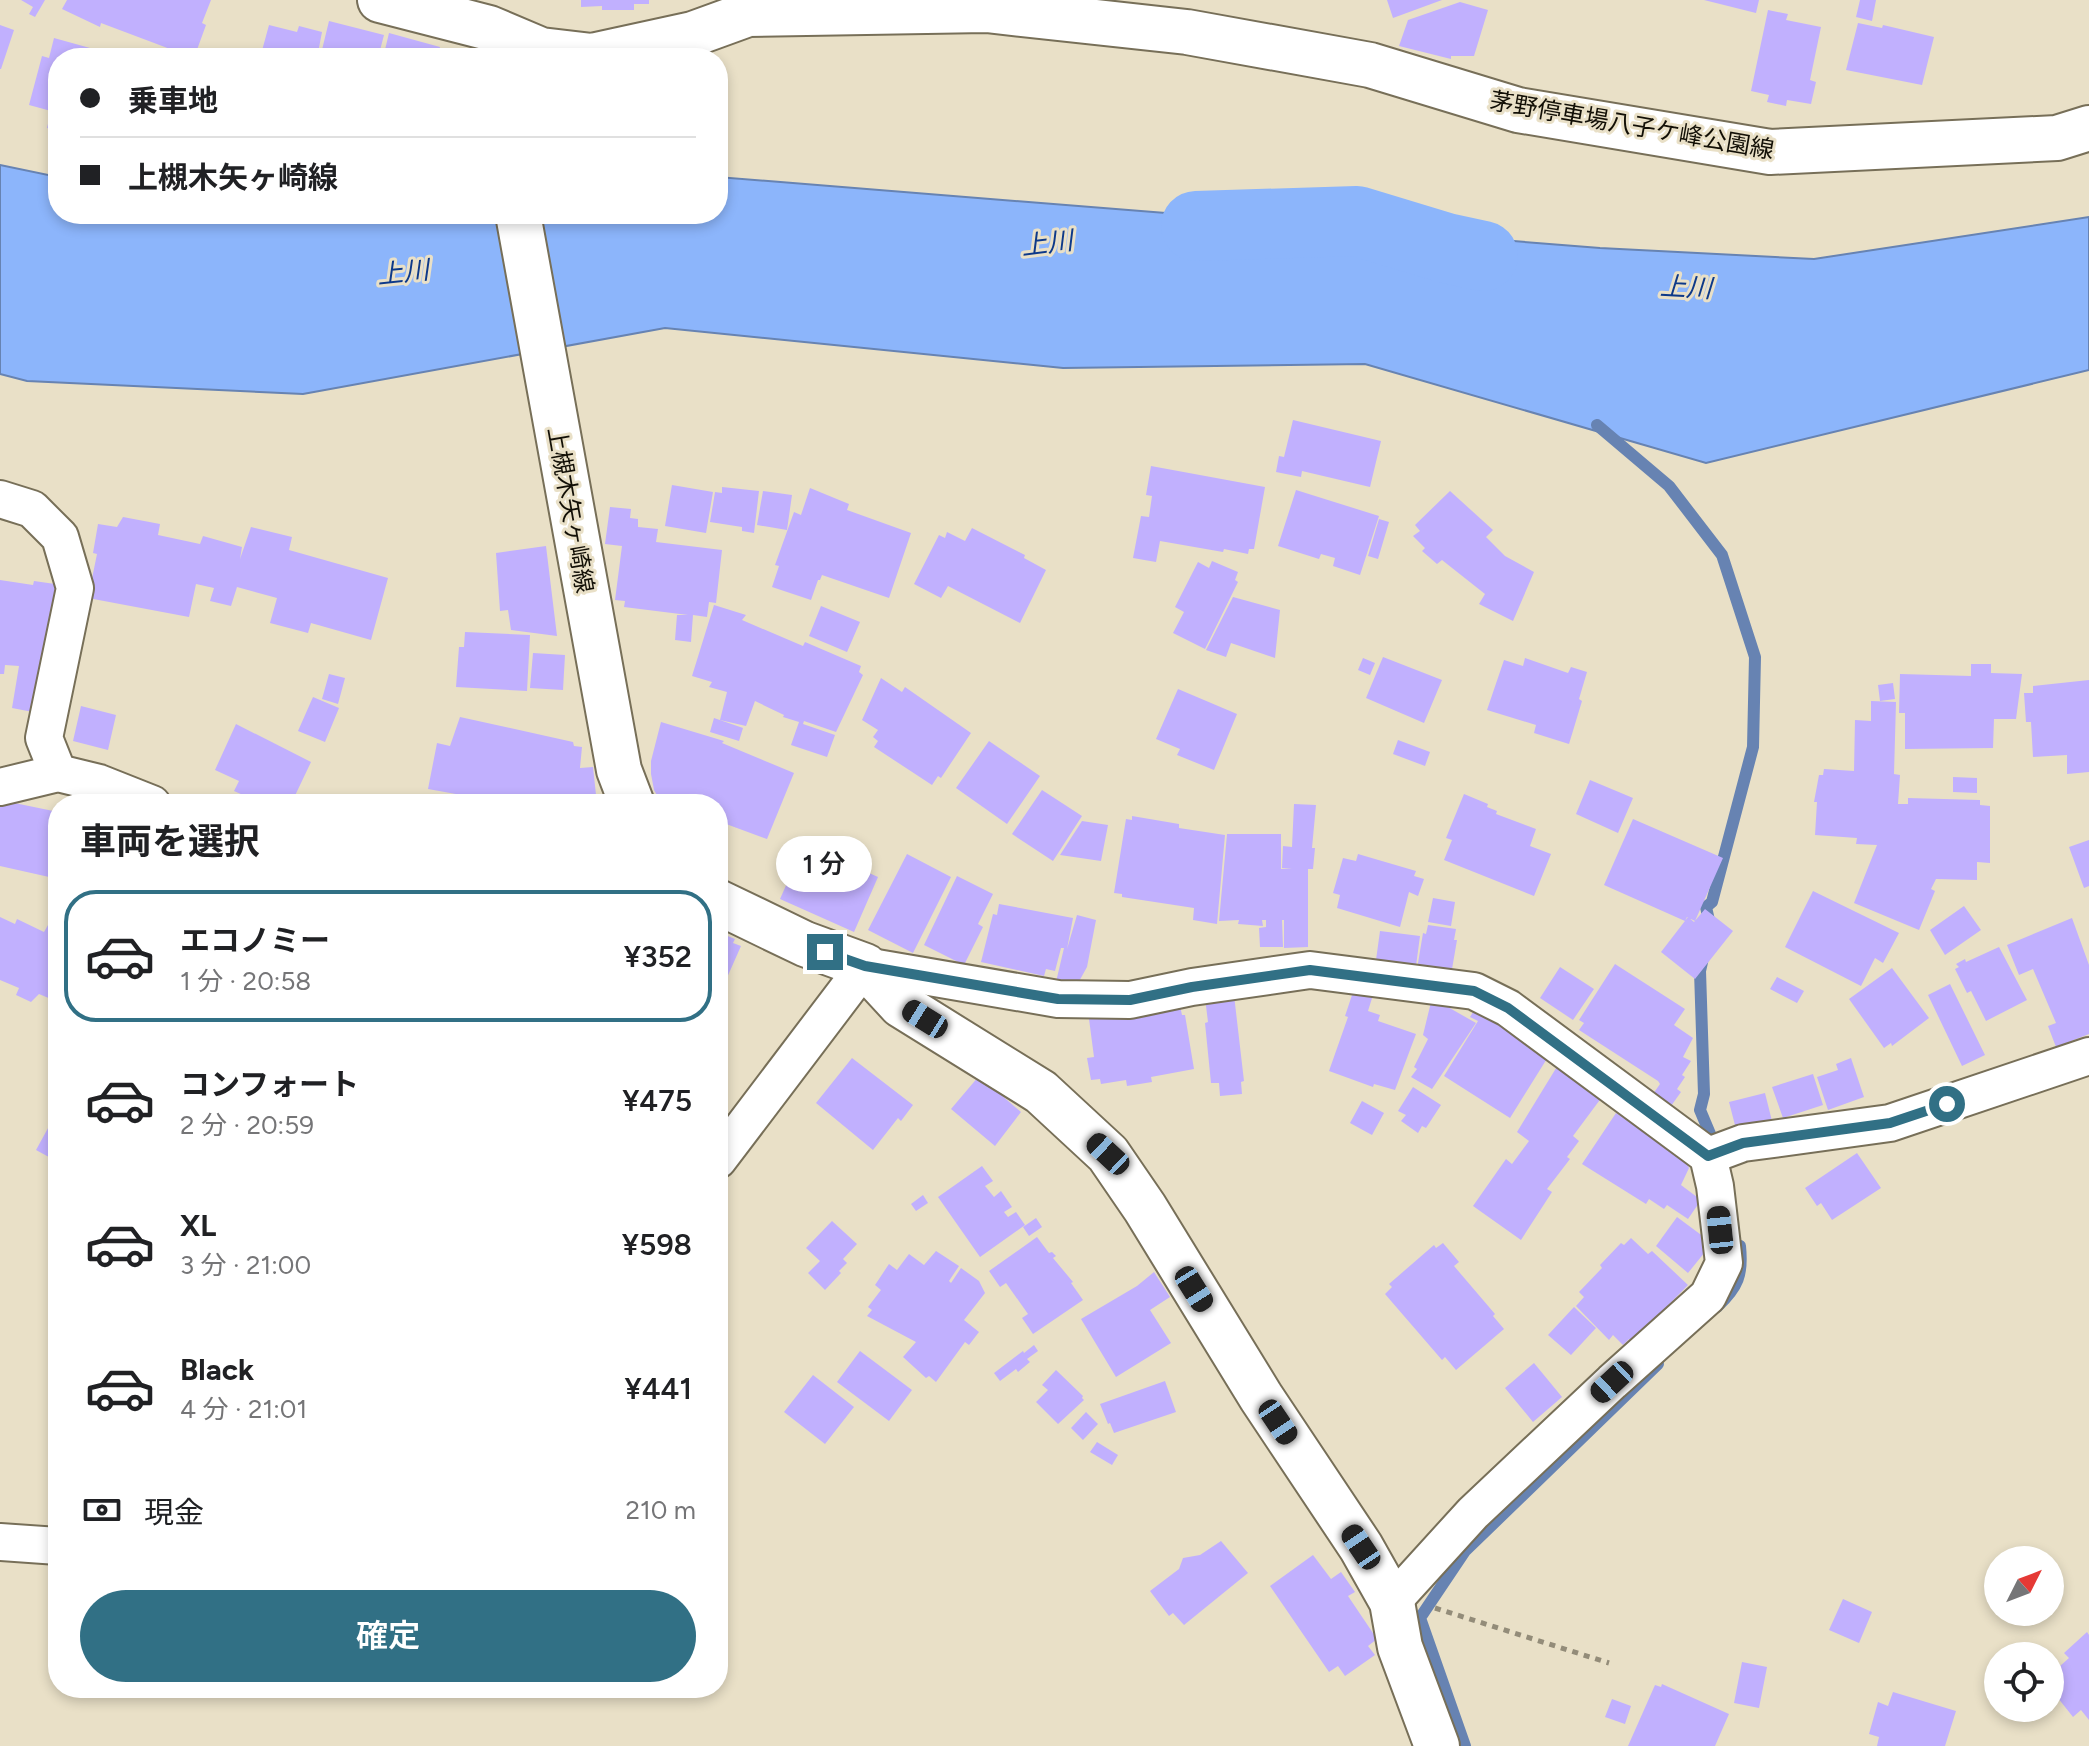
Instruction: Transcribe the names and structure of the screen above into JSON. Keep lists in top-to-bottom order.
{
  "streets": {
    "main road": ["茅野停車場八子ケ峰公園線", "上槻木矢ヶ崎線"]
  },
  "water": ["上川"],
  "north": "top right",
  "page": {
    "banner": ["乗車地", "上槻木矢ヶ崎線"],
    "heading": "車両を選択",
    "bubble": "1 分",
    "list": [
      {
        "name": "エコノミー",
        "note": "1 分 · 20:58",
        "value": "¥352"
      },
      {
        "name": "コンフォート",
        "note": "2 分 · 20:59",
        "value": "¥475"
      },
      {
        "name": "XL",
        "note": "3 分 · 21:00",
        "value": "¥598"
      },
      {
        "name": "Black",
        "note": "4 分 · 21:01",
        "value": "¥441"
      }
    ],
    "pay": ["現金", "210 m"],
    "buttons": "確定"
  }
}
